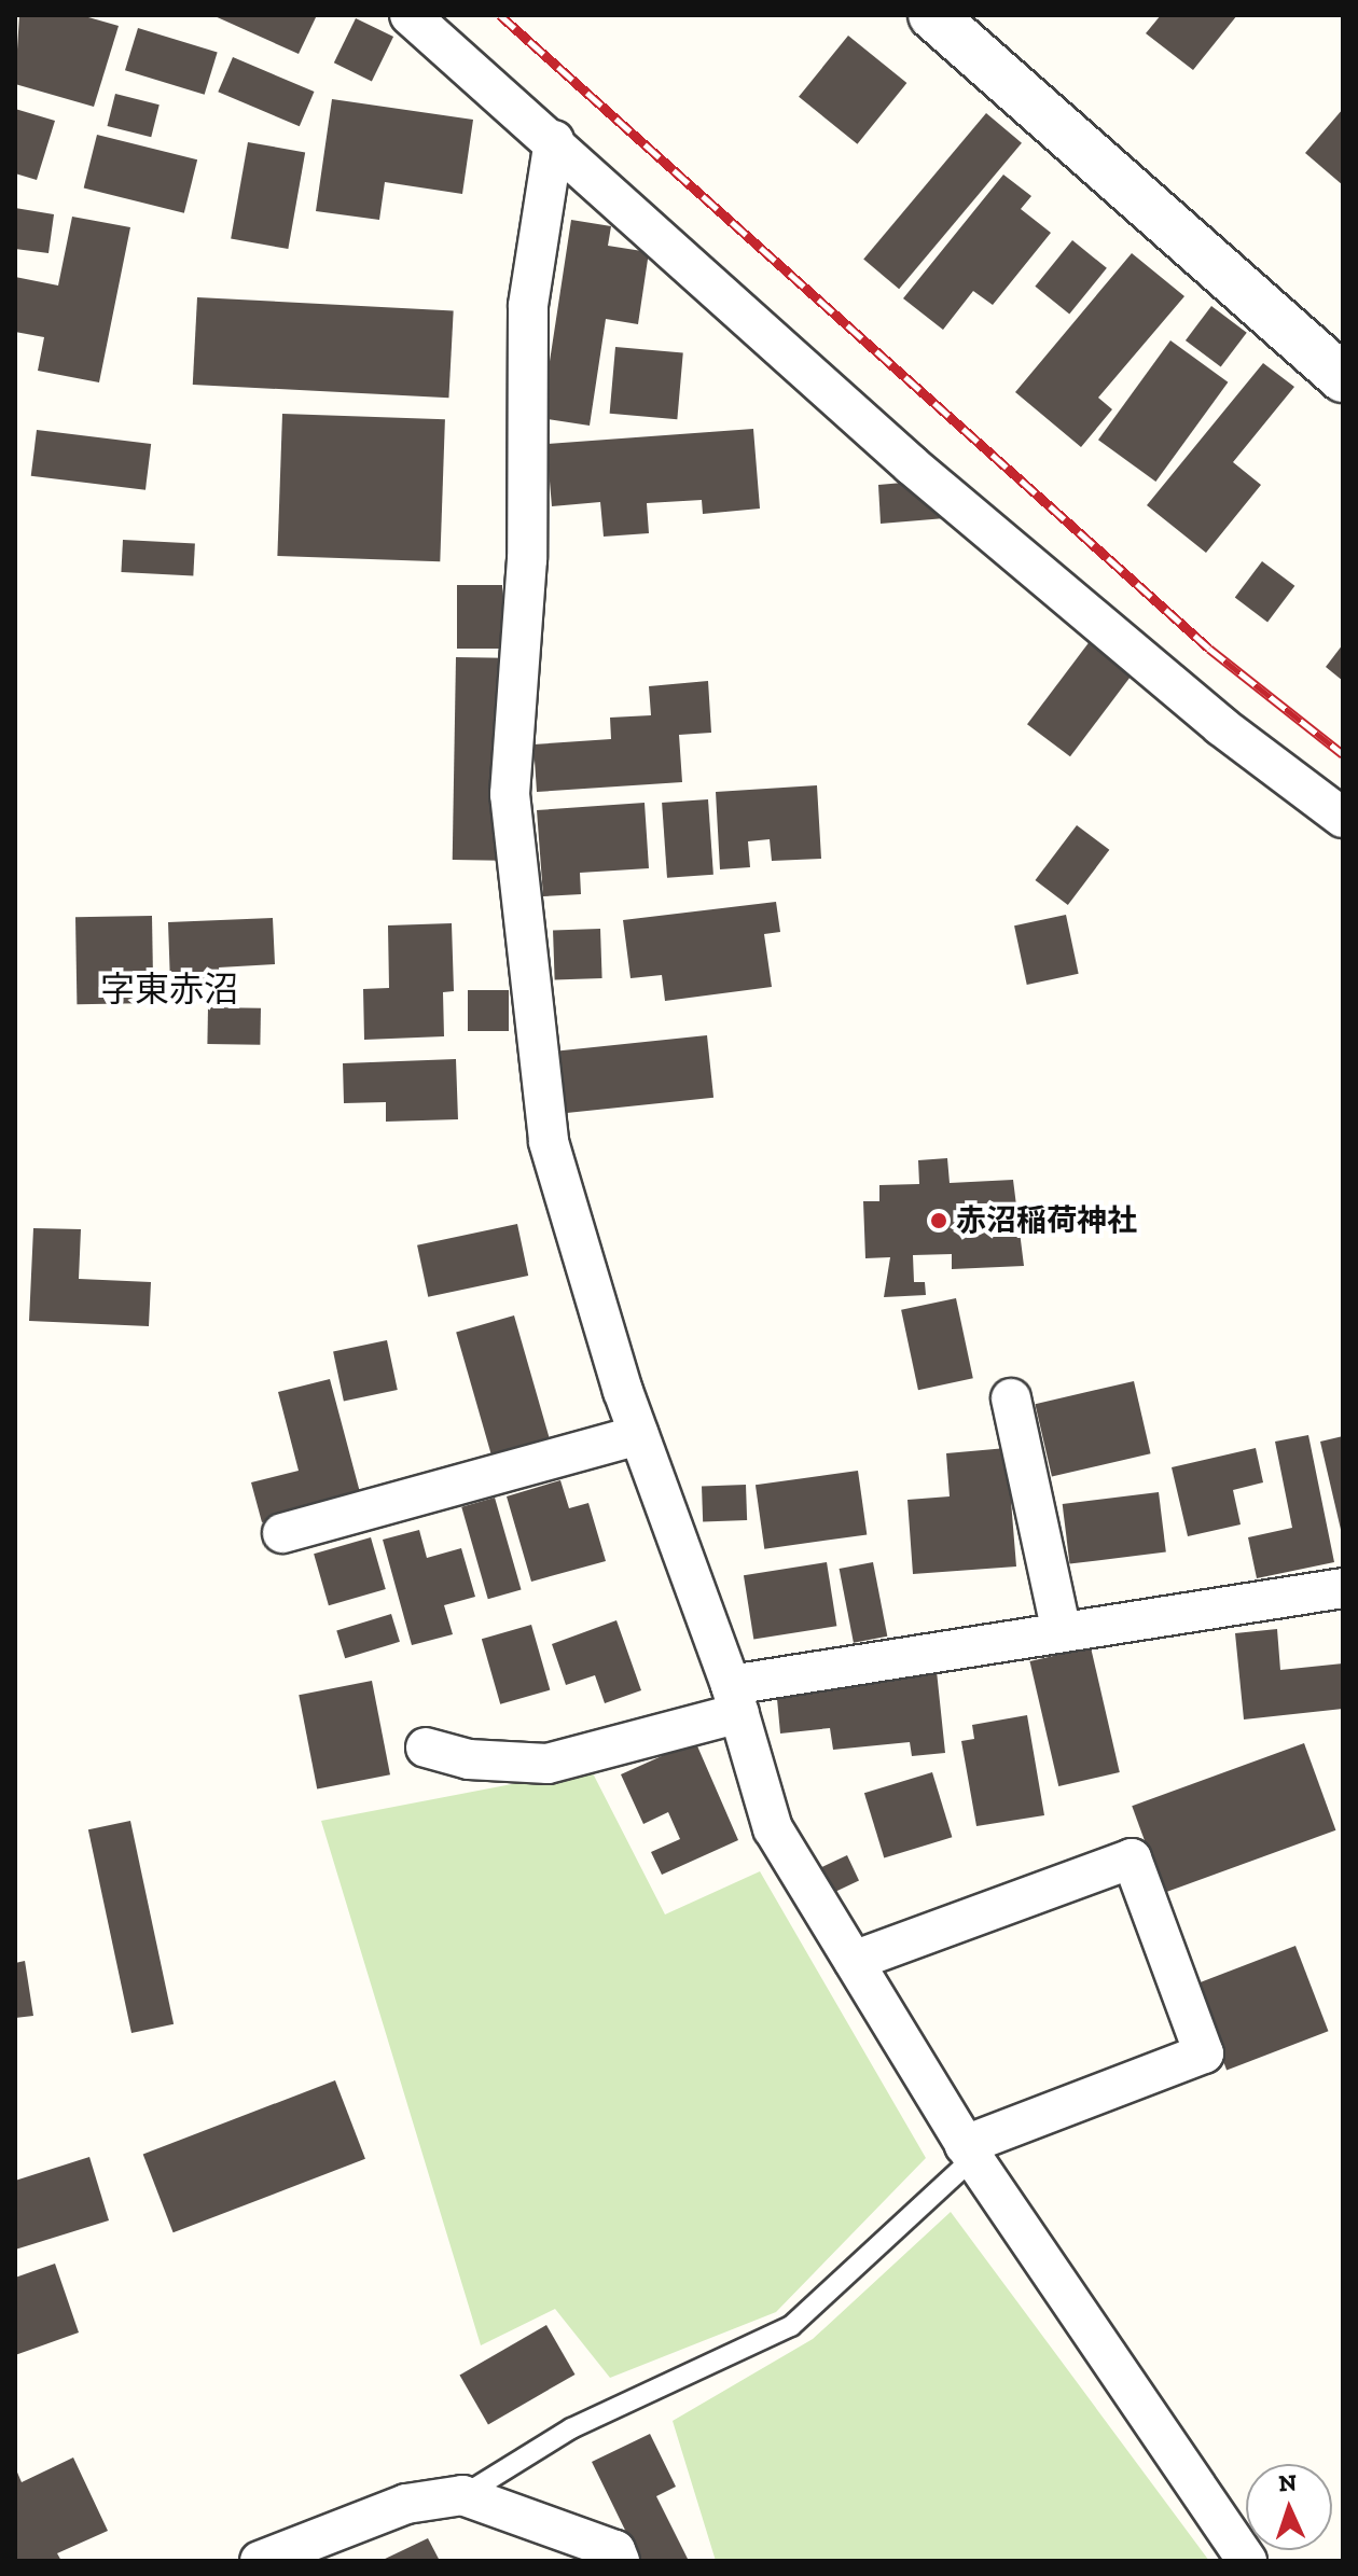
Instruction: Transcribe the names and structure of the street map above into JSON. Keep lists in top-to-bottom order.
{
  "districts": ["字東赤沼"],
  "places": ["赤沼稲荷神社"],
  "north": "top"
}
